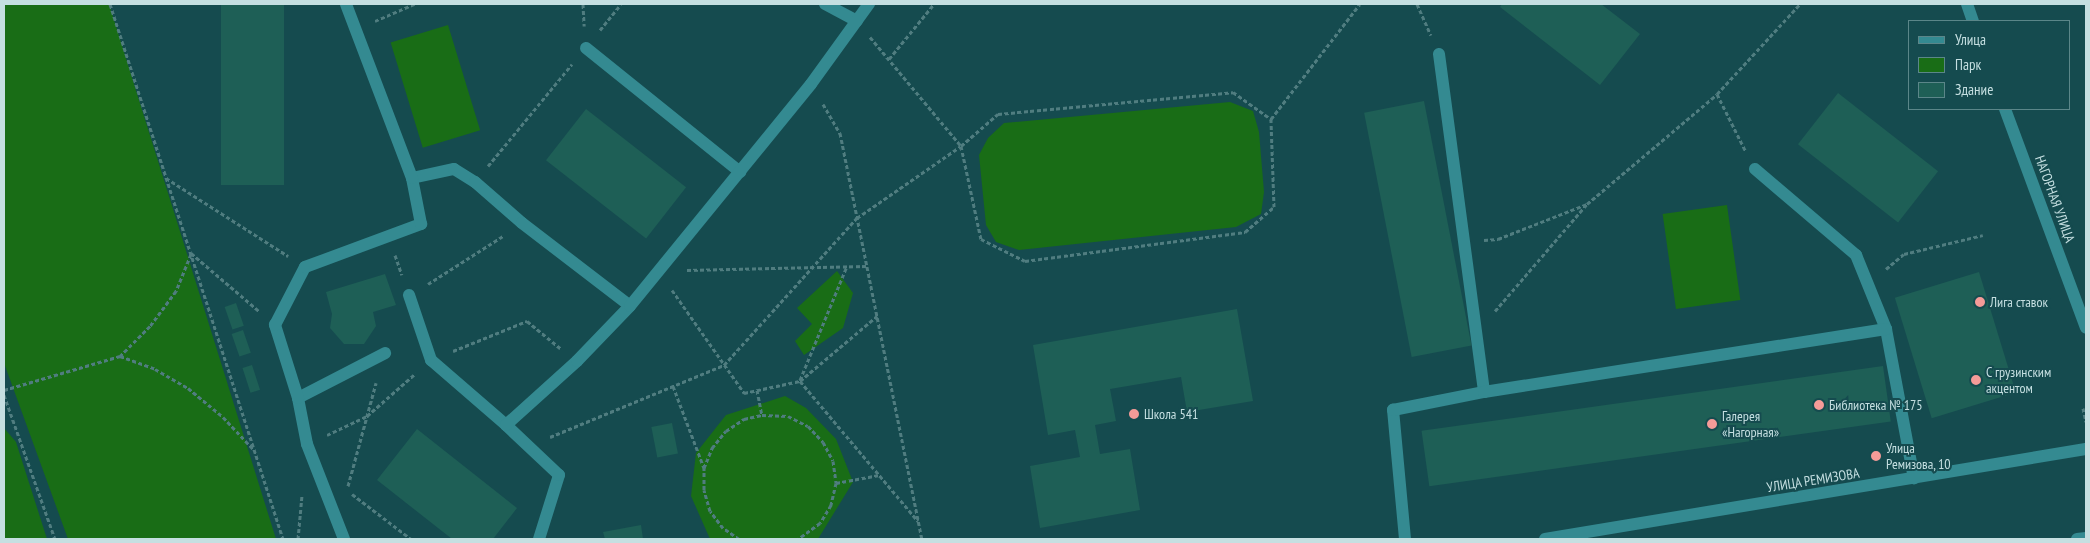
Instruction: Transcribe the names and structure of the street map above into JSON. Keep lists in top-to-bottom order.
{
  "streets": {
    "street": ["НАГОРНАЯ УЛИЦА", "УЛИЦА РЕМИЗОВА"]
  },
  "places": [
    "Лига ставок",
    "С грузинским акцентом",
    "Библиотека № 175",
    "Школа 541",
    "Галерея «Нагорная»",
    "Улица Ремизова, 10"
  ],
  "legend": ["Улица", "Парк", "Здание"]
}
